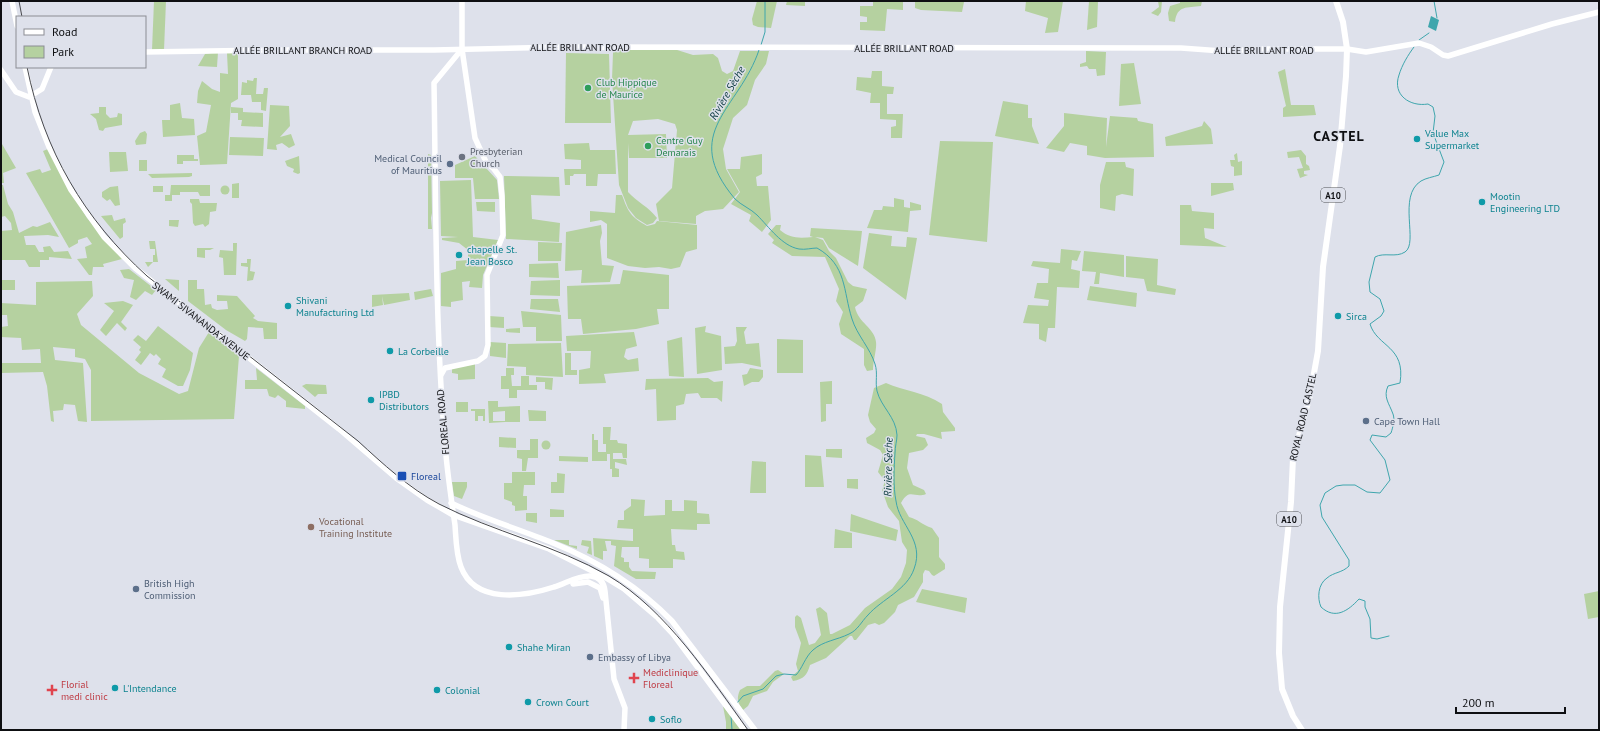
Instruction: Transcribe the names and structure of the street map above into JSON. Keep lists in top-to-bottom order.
{
  "streets": {
    "main road": [
      "ALLÉE BRILLANT ROAD",
      "ALLÉE BRILLANT BRANCH ROAD",
      "A10",
      "SWAMI SIVANANDA AVENUE",
      "ROYAL ROAD CASTEL",
      "FLOREAL ROAD"
    ]
  },
  "crossings": [
    ["ALLÉE BRILLANT ROAD", "ALLÉE BRILLANT BRANCH ROAD"],
    ["ALLÉE BRILLANT ROAD", "A10"],
    ["ALLÉE BRILLANT ROAD", "ROYAL ROAD CASTEL"],
    ["ALLÉE BRILLANT ROAD", "FLOREAL ROAD"],
    ["ALLÉE BRILLANT BRANCH ROAD", "FLOREAL ROAD"],
    ["A10", "ROYAL ROAD CASTEL"],
    ["SWAMI SIVANANDA AVENUE", "FLOREAL ROAD"]
  ],
  "districts": ["CASTEL"],
  "water": ["Rivière Sèche"],
  "places": {
    "other": [
      "Club Hippique de Maurice",
      "Value Max Supermarket",
      "Centre Guy Demarais",
      "Presbyterian Church",
      "Medical Council of Mauritius",
      "Mootin Engineering LTD",
      "chapelle St. Jean Bosco",
      "Shivani Manufacturing Ltd",
      "Sirca",
      "La Corbeille",
      "IPBD Distributors",
      "Cape Town Hall",
      "Vocational Training Institute",
      "British High Commission",
      "Shahe Miran",
      "Embassy of Libya",
      "L'Intendance",
      "Colonial",
      "Crown Court",
      "Soflo"
    ],
    "transit": ["Floreal"],
    "health": ["Mediclinique Floreal", "Florial medi clinic"]
  },
  "legend": ["Road", "Park"],
  "scale_bar": "200 m"
}
